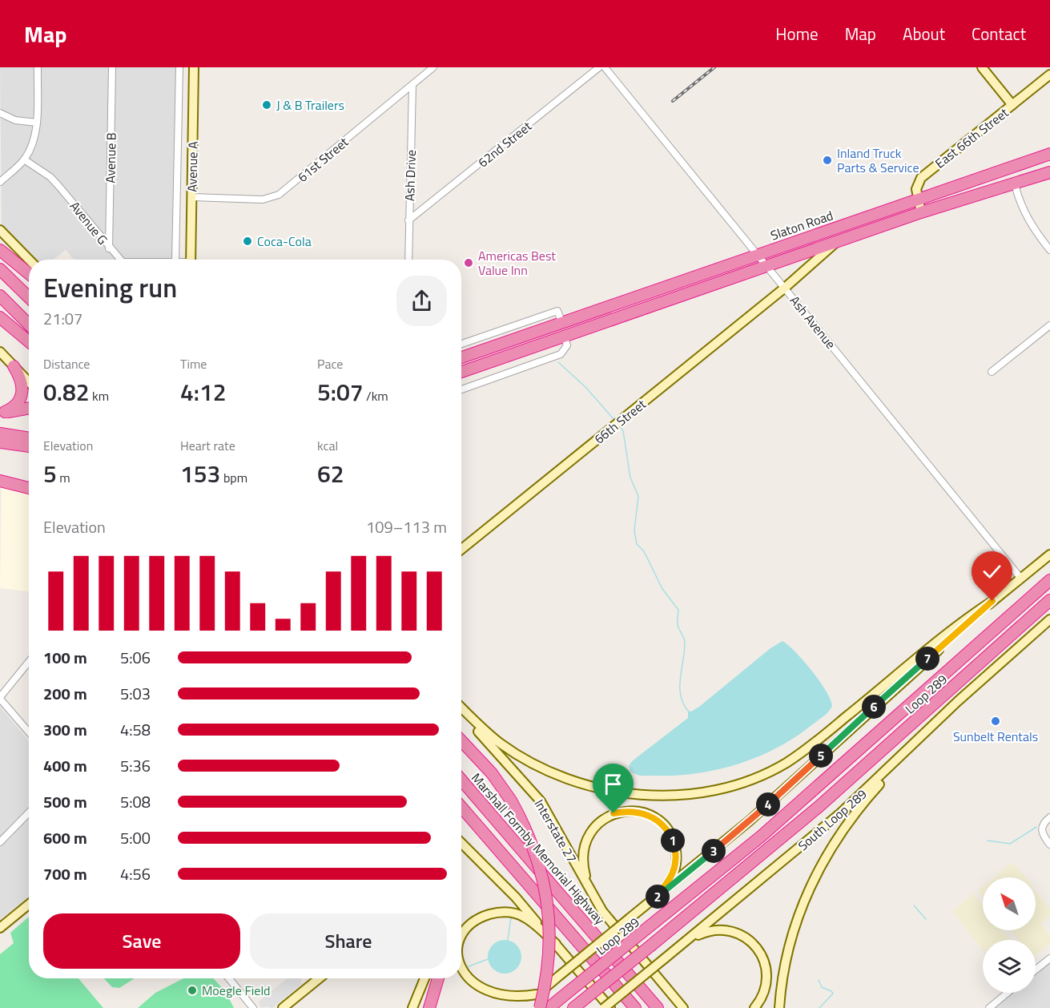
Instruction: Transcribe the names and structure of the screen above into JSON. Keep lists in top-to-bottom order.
{
  "streets": {
    "highway": ["Slaton Road", "Loop 289", "Marshall Formby Memorial Highway"],
    "main road": [
      "East 66th Street",
      "Avenue A",
      "66th Street",
      "South Loop 289",
      "Interstate 27"
    ],
    "street": [
      "62nd Street",
      "Avenue B",
      "61st Street",
      "Ash Drive",
      "Avenue G",
      "Ash Avenue"
    ]
  },
  "crossings": [
    ["East 66th Street", "Slaton Road"],
    ["62nd Street", "Ash Drive"],
    ["Avenue B", "Avenue G"],
    ["61st Street", "Avenue A"],
    ["61st Street", "Ash Drive"],
    ["Slaton Road", "Ash Avenue"],
    ["Ash Avenue", "66th Street"]
  ],
  "places": [
    "J & B Trailers",
    "Inland Truck Parts & Service",
    "Coca-Cola",
    "Americas Best Value Inn",
    "Sunbelt Rentals",
    "Moegle Field"
  ],
  "north": "top left",
  "page": {
    "header": "Map",
    "nav": [
      "Home",
      "Map",
      "About",
      "Contact"
    ],
    "heading": ["Evening run", "21:07"],
    "stats": [
      ["Distance", "0.82 km"],
      ["Time", "4:12"],
      ["Pace", "5:07 /km"],
      ["Elevation", "5 m"],
      ["Heart rate", "153 bpm"],
      ["kcal", "62"]
    ],
    "chart": ["Elevation", "109–113 m"],
    "list": [
      {
        "name": "100 m",
        "note": "5:06"
      },
      {
        "name": "200 m",
        "note": "5:03"
      },
      {
        "name": "300 m",
        "note": "4:58"
      },
      {
        "name": "400 m",
        "note": "5:36"
      },
      {
        "name": "500 m",
        "note": "5:08"
      },
      {
        "name": "600 m",
        "note": "5:00"
      },
      {
        "name": "700 m",
        "note": "4:56"
      }
    ],
    "pins": [
      "7",
      "6",
      "5",
      "4",
      "1",
      "3",
      "2"
    ],
    "buttons": ["Save", "Share"]
  }
}
